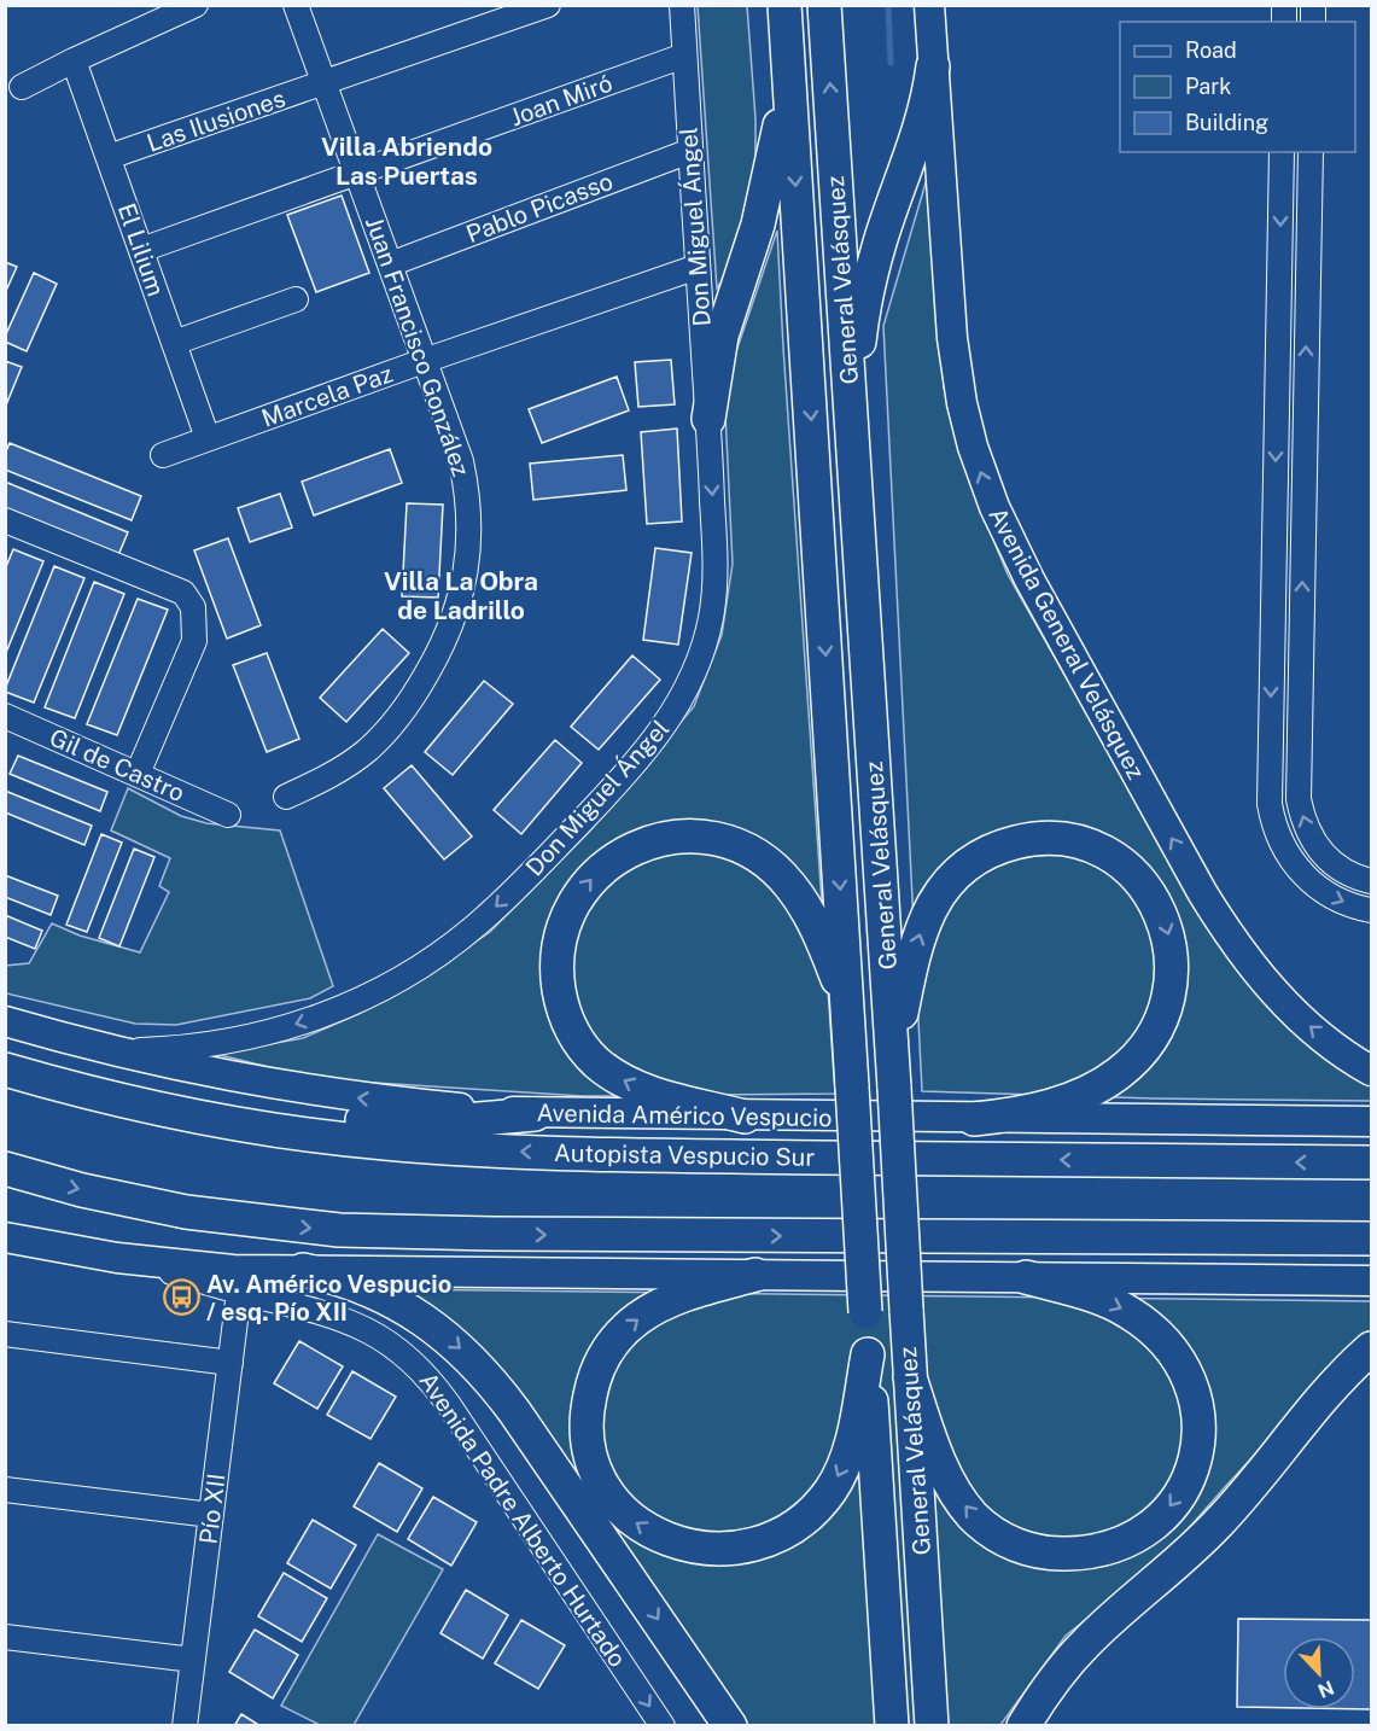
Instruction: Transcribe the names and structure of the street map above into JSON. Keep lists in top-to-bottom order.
{
  "streets": {
    "highway": ["General Velásquez", "Autopista Vespucio Sur"],
    "main road": ["Avenida General Velásquez", "Avenida Américo Vespucio"],
    "street": [
      "Joan Miró",
      "Las Ilusiones",
      "Pablo Picasso",
      "Don Miguel Ángel",
      "El Lilium",
      "Juan Francisco González",
      "Marcela Paz",
      "Gil de Castro",
      "Pío XII",
      "Avenida Padre Alberto Hurtado"
    ]
  },
  "crossings": [
    ["Joan Miró", "Don Miguel Ángel"],
    ["Joan Miró", "El Lilium"],
    ["Joan Miró", "Juan Francisco González"],
    ["Las Ilusiones", "El Lilium"],
    ["Las Ilusiones", "Juan Francisco González"],
    ["Pablo Picasso", "Don Miguel Ángel"],
    ["Pablo Picasso", "Juan Francisco González"],
    ["Don Miguel Ángel", "Marcela Paz"],
    ["Don Miguel Ángel", "Avenida Américo Vespucio"],
    ["El Lilium", "Marcela Paz"],
    ["Juan Francisco González", "Marcela Paz"],
    ["Pío XII", "Avenida Padre Alberto Hurtado"]
  ],
  "one_way": ["Don Miguel Ángel", "Avenida General Velásquez", "Avenida Padre Alberto Hurtado"],
  "districts": ["Villa Abriendo Las Puertas", "Villa La Obra de Ladrillo"],
  "places": {
    "bus stop": ["Av. Américo Vespucio / esq. Pío XII"]
  },
  "legend": ["Road", "Park", "Building"],
  "north": "bottom right"
}
